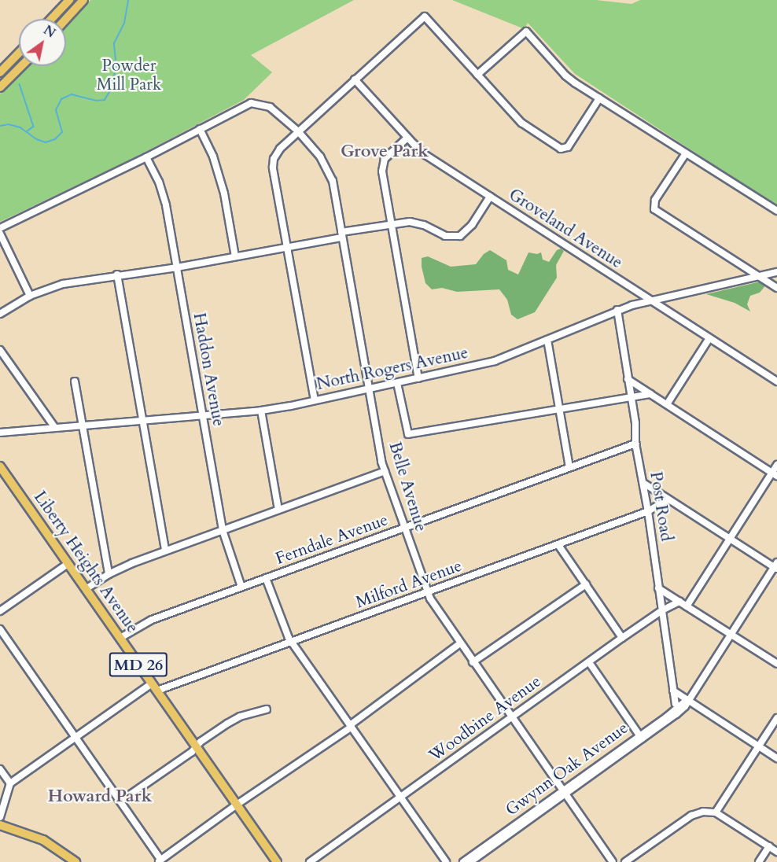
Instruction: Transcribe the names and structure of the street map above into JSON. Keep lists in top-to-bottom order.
{
  "streets": {
    "main road": ["Liberty Heights Avenue", "MD 26"],
    "street": [
      "Groveland Avenue",
      "North Rogers Avenue",
      "Haddon Avenue",
      "Belle Avenue",
      "Post Road",
      "Ferndale Avenue",
      "Milford Avenue",
      "Woodbine Avenue",
      "Gwynn Oak Avenue"
    ]
  },
  "crossings": [
    ["Groveland Avenue", "North Rogers Avenue"],
    ["North Rogers Avenue", "Haddon Avenue"],
    ["North Rogers Avenue", "Belle Avenue"],
    ["North Rogers Avenue", "Post Road"],
    ["Haddon Avenue", "Ferndale Avenue"],
    ["Belle Avenue", "Ferndale Avenue"],
    ["Belle Avenue", "Milford Avenue"],
    ["Belle Avenue", "Woodbine Avenue"],
    ["Belle Avenue", "Gwynn Oak Avenue"],
    ["Post Road", "Ferndale Avenue"],
    ["Post Road", "Milford Avenue"],
    ["Post Road", "Woodbine Avenue"],
    ["Post Road", "Gwynn Oak Avenue"],
    ["Ferndale Avenue", "Liberty Heights Avenue"],
    ["Liberty Heights Avenue", "Milford Avenue"]
  ],
  "districts": ["Grove Park", "Howard Park"],
  "parks": ["Powder Mill Park"],
  "north": "top right"
}
